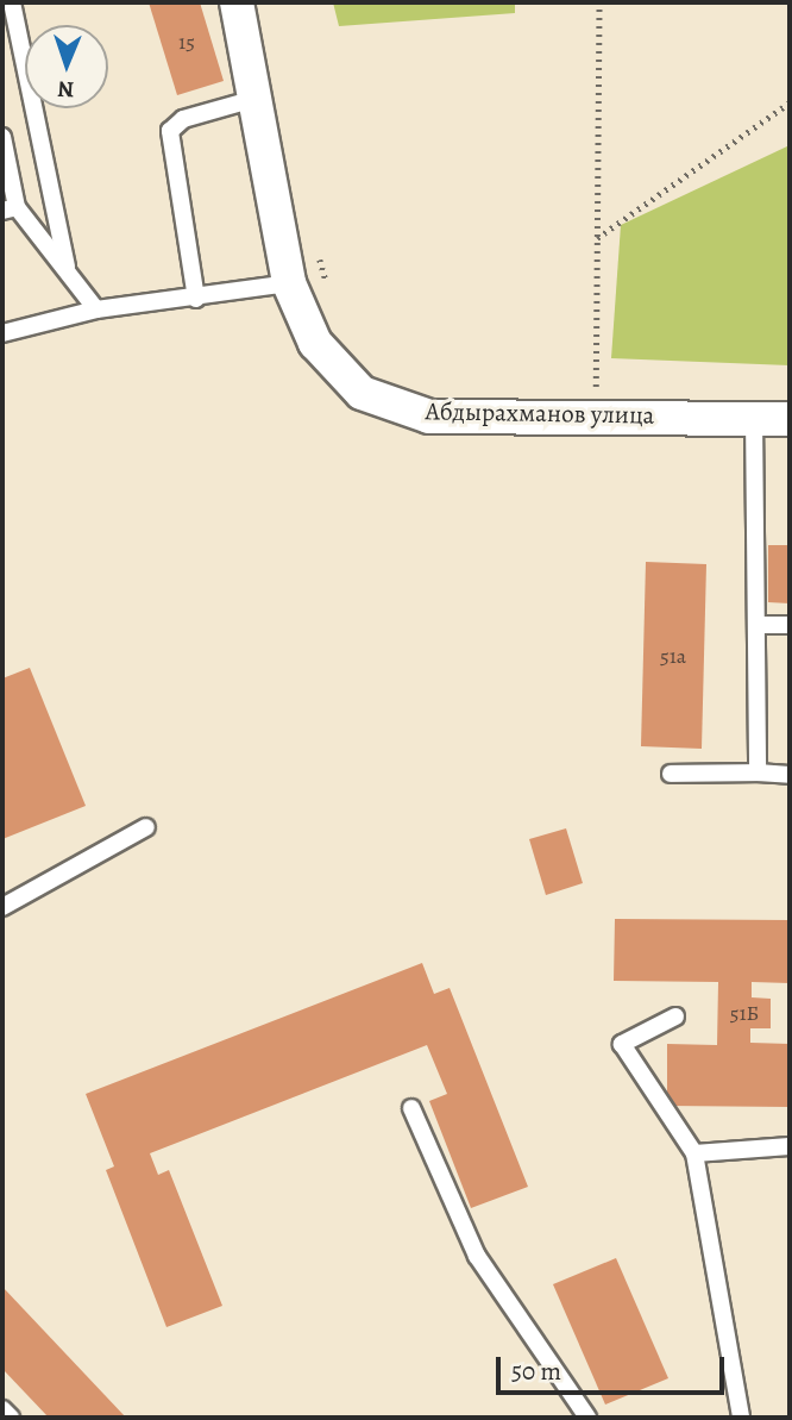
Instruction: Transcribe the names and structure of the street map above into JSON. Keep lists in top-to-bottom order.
{
  "streets": {
    "street": ["Абдырахманов улица"]
  },
  "house_numbers": ["15", "51а", "51Б"],
  "scale_bar": "50 m",
  "north": "bottom"
}
